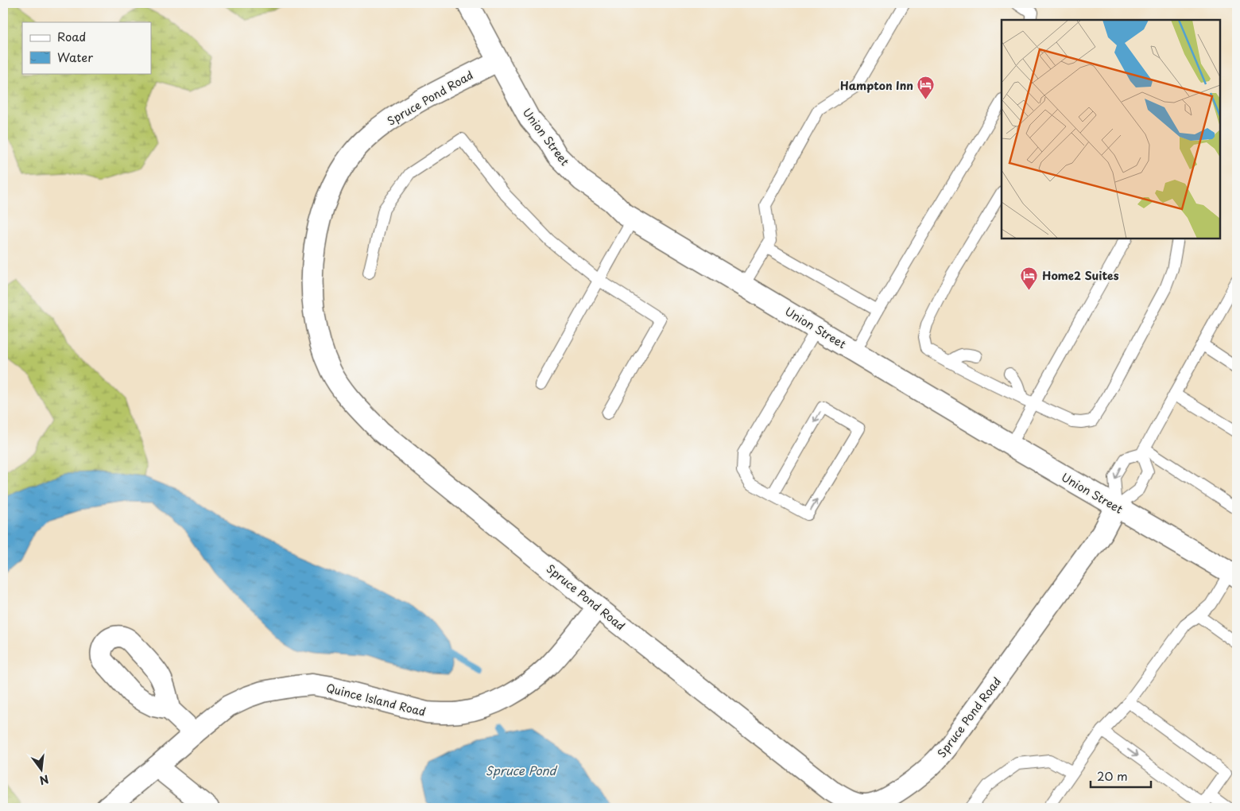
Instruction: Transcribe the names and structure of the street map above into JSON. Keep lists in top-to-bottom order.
{
  "streets": {
    "street": ["Spruce Pond Road", "Union Street", "Quince Island Road"]
  },
  "crossings": [
    ["Spruce Pond Road", "Union Street"],
    ["Spruce Pond Road", "Quince Island Road"]
  ],
  "water": ["Spruce Pond"],
  "places": {
    "hotel": ["Hampton Inn", "Home2 Suites"]
  },
  "legend": ["Road", "Water"],
  "scale_bar": "20 m",
  "north": "bottom"
}
